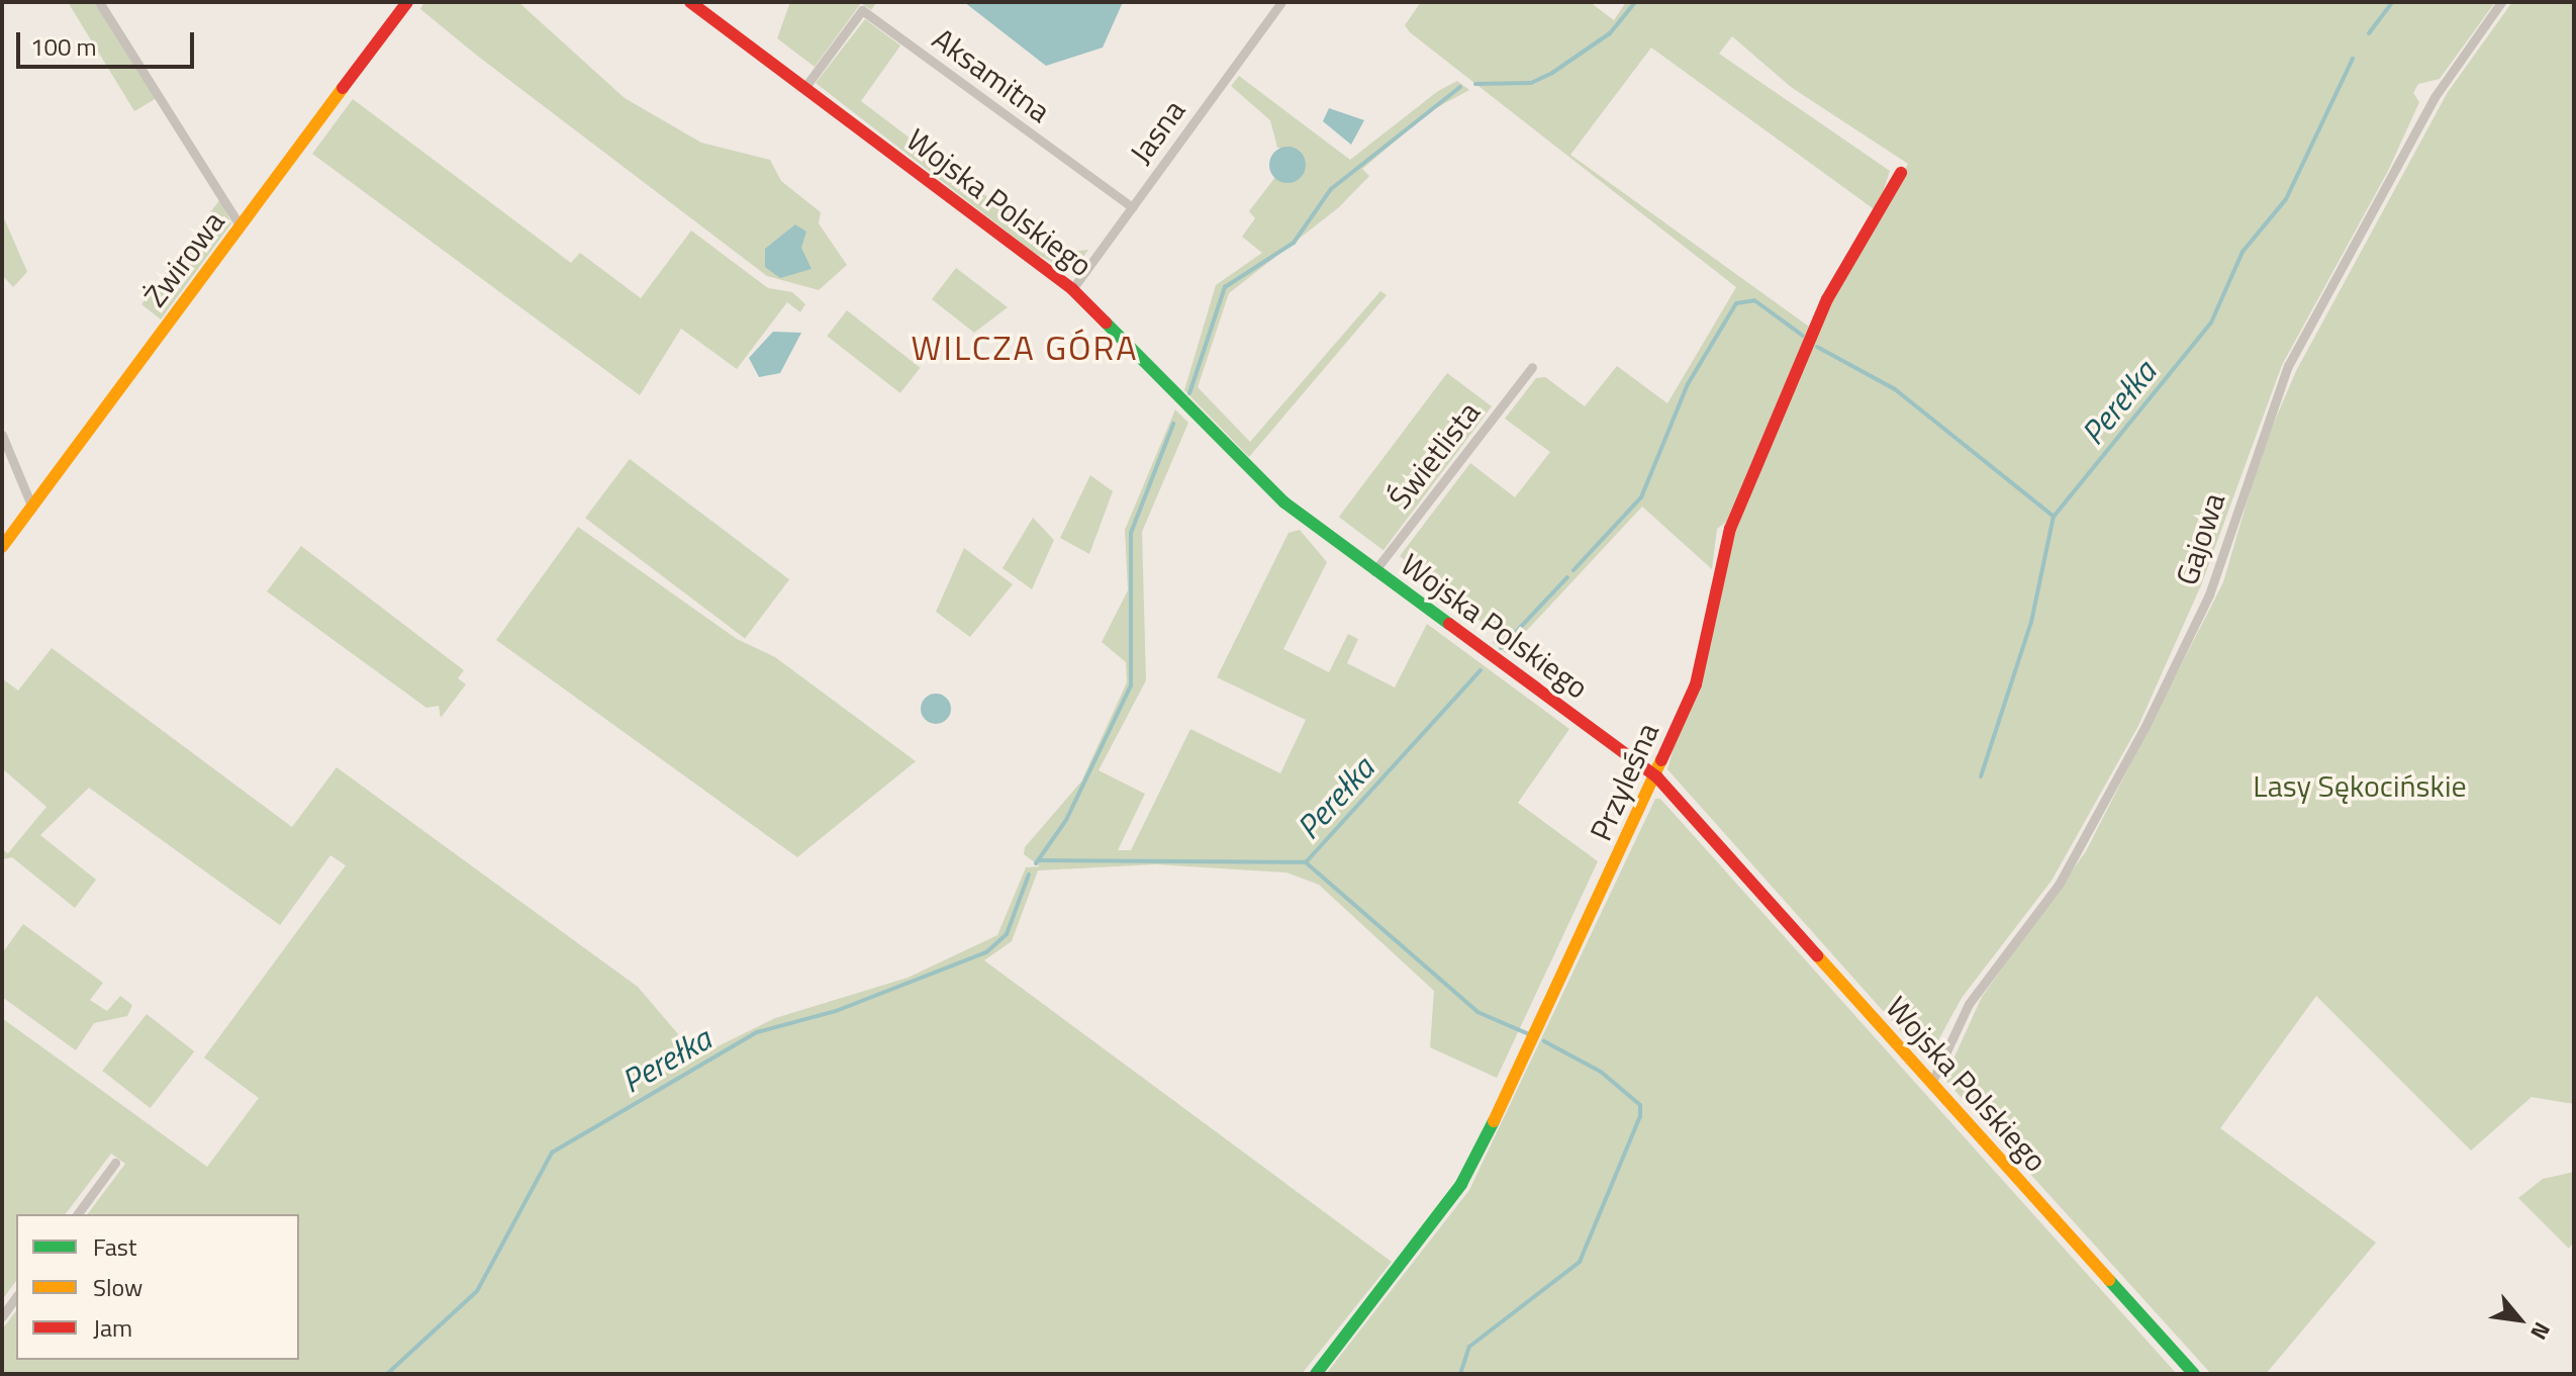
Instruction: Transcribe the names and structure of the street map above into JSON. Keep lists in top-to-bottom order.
{
  "streets": {
    "street": [
      "Aksamitna",
      "Jasna",
      "Wojska Polskiego",
      "Żwirowa",
      "Świetlista",
      "Gajowa",
      "Przyleśna"
    ]
  },
  "crossings": [
    ["Aksamitna", "Jasna"],
    ["Aksamitna", "Wojska Polskiego"],
    ["Jasna", "Wojska Polskiego"],
    ["Wojska Polskiego", "Świetlista"],
    ["Wojska Polskiego", "Gajowa"],
    ["Wojska Polskiego", "Przyleśna"]
  ],
  "districts": ["WILCZA GÓRA"],
  "water": ["Perełka"],
  "parks": ["Lasy Sękocińskie"],
  "legend": ["Fast", "Slow", "Jam"],
  "scale_bar": "100 m",
  "north": "bottom right"
}
